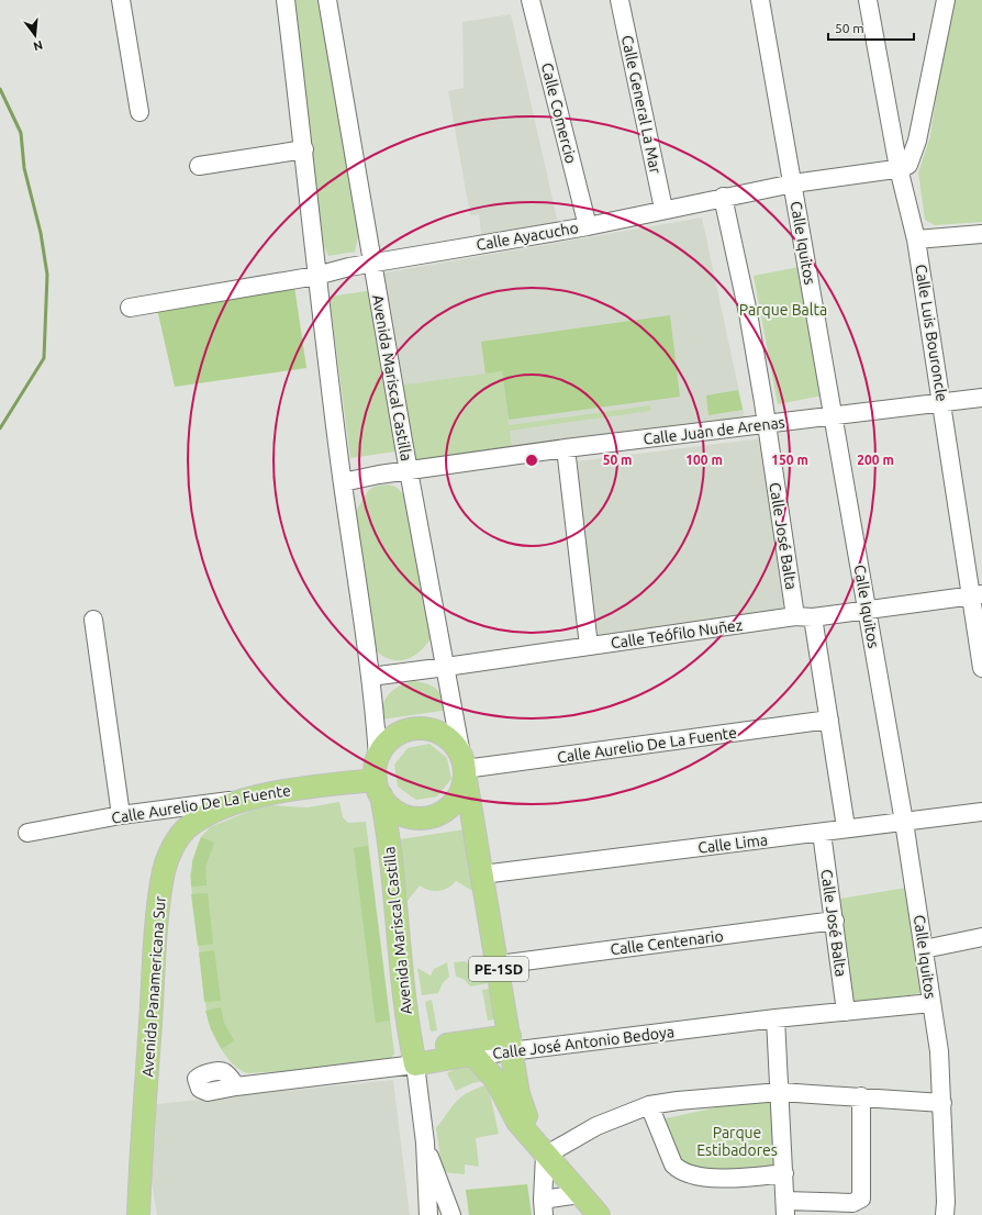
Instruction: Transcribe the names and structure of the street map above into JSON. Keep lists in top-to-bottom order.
{
  "streets": {
    "main road": [
      "Avenida Mariscal Castilla",
      "Calle Aurelio De La Fuente",
      "PE-1SD",
      "Avenida Panamericana Sur",
      "Calle José Antonio Bedoya"
    ],
    "street": [
      "Calle General La Mar",
      "Calle Comercio",
      "Calle Ayacucho",
      "Calle Iquitos",
      "Calle Luis Bouroncle",
      "Calle Juan de Arenas",
      "Calle José Balta",
      "Calle Teófilo Nuñez",
      "Calle Lima",
      "Calle Centenario"
    ]
  },
  "crossings": [
    ["Calle General La Mar", "Calle Ayacucho"],
    ["Calle Comercio", "Calle Ayacucho"],
    ["Calle Ayacucho", "Calle Iquitos"],
    ["Calle Ayacucho", "Calle Luis Bouroncle"],
    ["Calle Ayacucho", "Avenida Mariscal Castilla"],
    ["Calle Ayacucho", "Calle José Balta"],
    ["Calle Iquitos", "Calle Juan de Arenas"],
    ["Calle Iquitos", "Calle Teófilo Nuñez"],
    ["Calle Iquitos", "Calle Lima"],
    ["Calle Iquitos", "Calle José Antonio Bedoya"],
    ["Calle Luis Bouroncle", "Calle Juan de Arenas"],
    ["Calle Luis Bouroncle", "Calle Teófilo Nuñez"],
    ["Avenida Mariscal Castilla", "Calle Juan de Arenas"],
    ["Avenida Mariscal Castilla", "Calle Teófilo Nuñez"],
    ["Avenida Mariscal Castilla", "Calle Aurelio De La Fuente"],
    ["Avenida Mariscal Castilla", "Calle Lima"],
    ["Avenida Mariscal Castilla", "Calle Centenario"],
    ["Avenida Mariscal Castilla", "Calle José Antonio Bedoya"],
    ["Calle Juan de Arenas", "Calle José Balta"],
    ["Calle José Balta", "Calle Teófilo Nuñez"],
    ["Calle José Balta", "Calle Lima"],
    ["Calle José Balta", "Calle Centenario"],
    ["Calle José Balta", "Calle José Antonio Bedoya"],
    ["Calle Aurelio De La Fuente", "Avenida Panamericana Sur"]
  ],
  "parks": ["Parque Balta", "Parque Estibadores"],
  "scale_bar": "50 m",
  "north": "bottom",
  "rings": [
    "50 m",
    "100 m",
    "150 m",
    "200 m"
  ]
}
